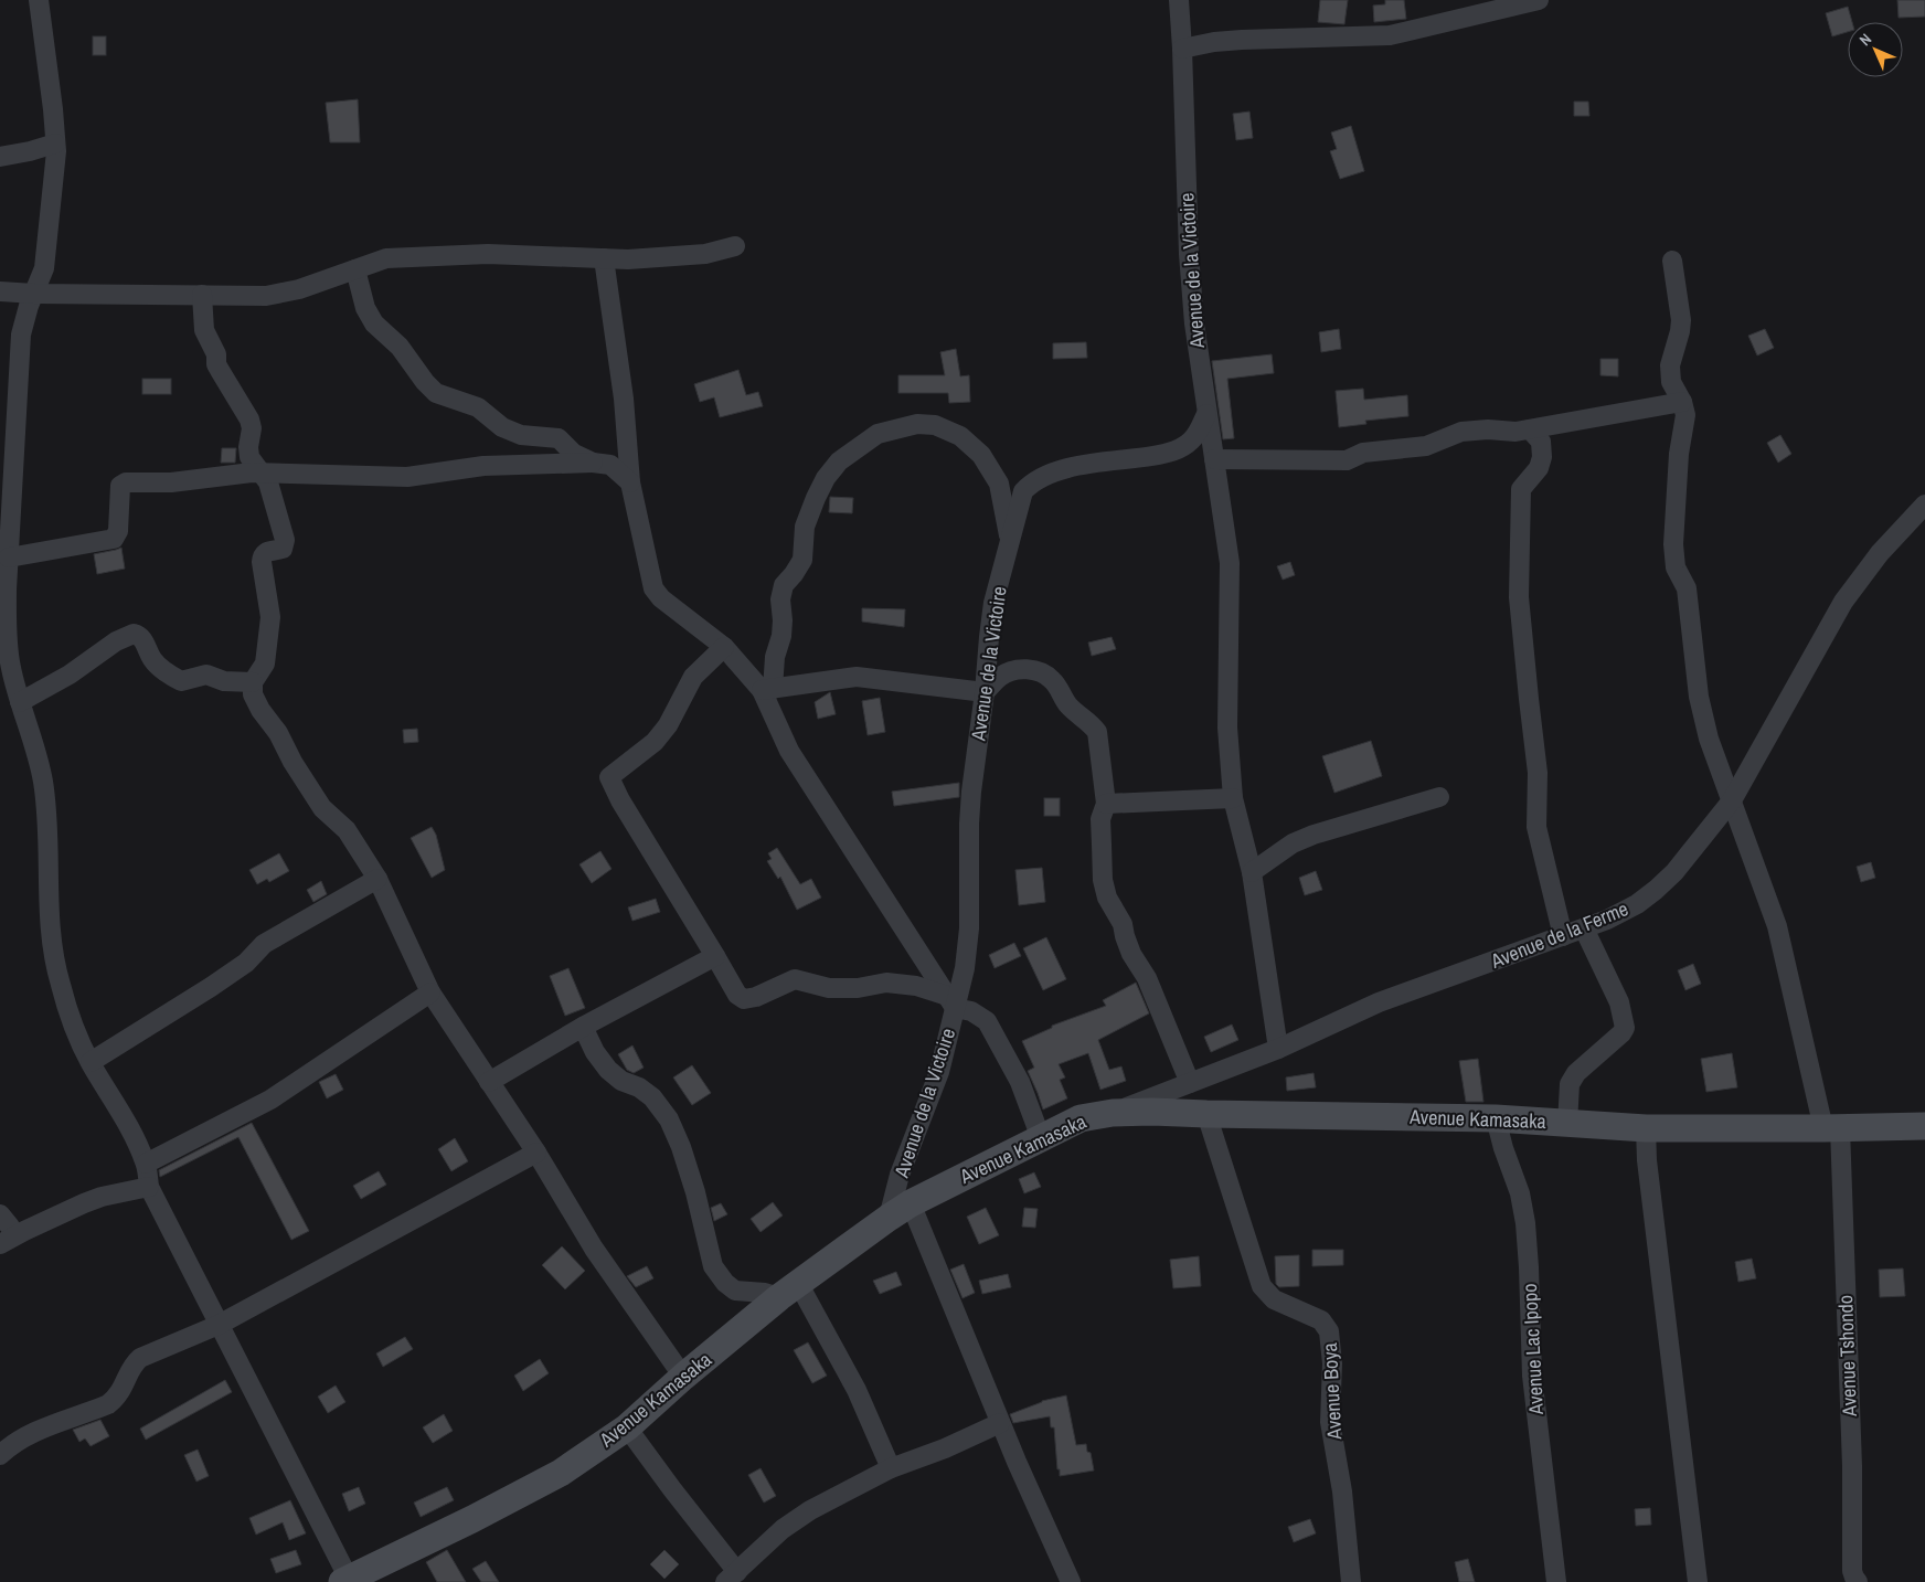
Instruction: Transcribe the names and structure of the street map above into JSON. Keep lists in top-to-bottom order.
{
  "streets": {
    "street": [
      "Avenue de la Victoire",
      "Avenue de la Ferme",
      "Avenue Kamasaka",
      "Avenue Lac Ipopo",
      "Avenue Tshondo",
      "Avenue Boya"
    ]
  },
  "crossings": [
    ["Avenue de la Victoire", "Avenue Kamasaka"],
    ["Avenue de la Ferme", "Avenue Kamasaka"],
    ["Avenue de la Ferme", "Avenue Tshondo"],
    ["Avenue Kamasaka", "Avenue Lac Ipopo"],
    ["Avenue Kamasaka", "Avenue Tshondo"],
    ["Avenue Kamasaka", "Avenue Boya"]
  ],
  "north": "top left"
}
